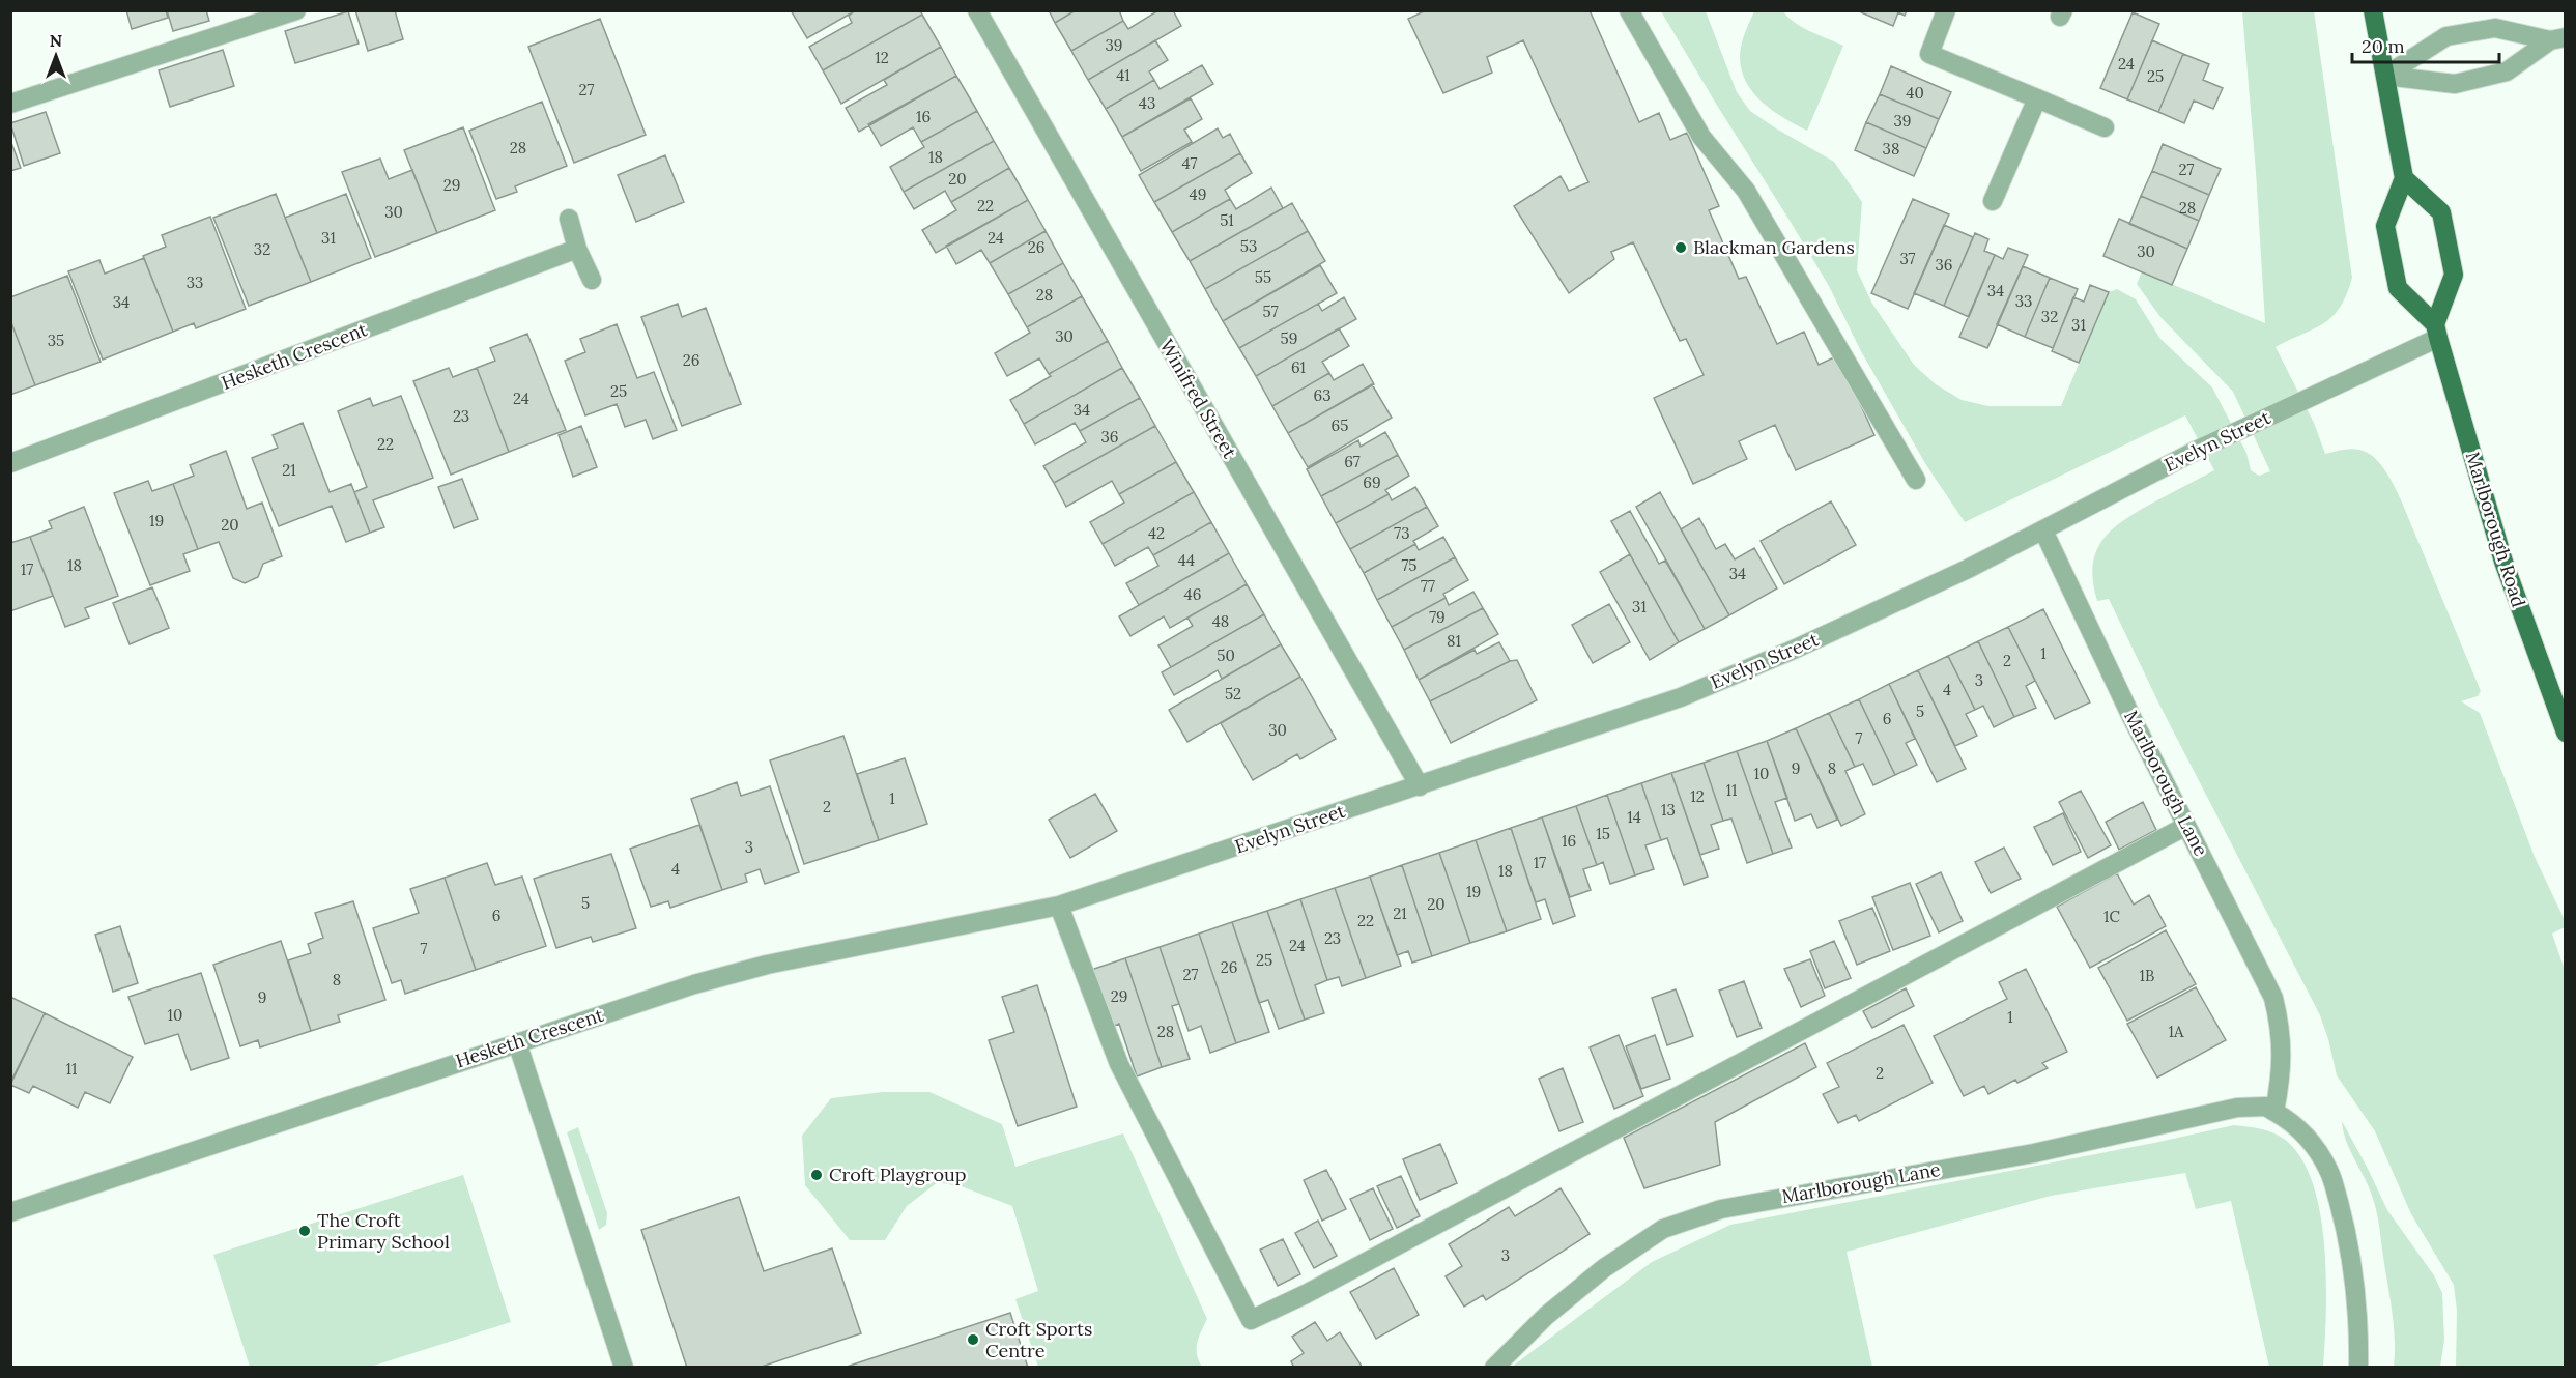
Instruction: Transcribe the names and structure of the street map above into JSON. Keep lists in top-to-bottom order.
{
  "streets": {
    "main road": ["Marlborough Road"],
    "street": [
      "Hesketh Crescent",
      "Winifred Street",
      "Evelyn Street",
      "Marlborough Lane"
    ]
  },
  "crossings": [
    ["Hesketh Crescent", "Evelyn Street"],
    ["Winifred Street", "Evelyn Street"],
    ["Evelyn Street", "Marlborough Road"],
    ["Evelyn Street", "Marlborough Lane"]
  ],
  "places": [
    "Blackman Gardens",
    "Croft Playgroup",
    "The Croft Primary School",
    "Croft Sports Centre"
  ],
  "house_numbers": [
    "39",
    "12",
    "24",
    "41",
    "25",
    "27",
    "40",
    "43",
    "16",
    "39",
    "28",
    "38",
    "18",
    "47",
    "27",
    "20",
    "29",
    "49",
    "22",
    "28",
    "30",
    "51",
    "31",
    "24",
    "53",
    "26",
    "32",
    "30",
    "37",
    "36",
    "55",
    "33",
    "34",
    "28",
    "33",
    "34",
    "57",
    "32",
    "31",
    "30",
    "59",
    "35",
    "26",
    "61",
    "25",
    "63",
    "24",
    "34",
    "23",
    "65",
    "36",
    "22",
    "67",
    "21",
    "69",
    "19",
    "20",
    "42",
    "73",
    "44",
    "18",
    "75",
    "17",
    "34",
    "77",
    "46",
    "31",
    "79",
    "48",
    "81",
    "1",
    "50",
    "2",
    "3",
    "4",
    "52",
    "5",
    "6",
    "30",
    "7",
    "9",
    "8",
    "10",
    "11",
    "12",
    "1",
    "2",
    "13",
    "14",
    "15",
    "16",
    "3",
    "17",
    "4",
    "18",
    "19",
    "5",
    "20",
    "21",
    "6",
    "1C",
    "22",
    "23",
    "24",
    "7",
    "25",
    "26",
    "27",
    "1B",
    "8",
    "29",
    "9",
    "10",
    "1",
    "28",
    "1A",
    "11",
    "2",
    "3"
  ],
  "scale_bar": "20 m",
  "north": "top"
}
